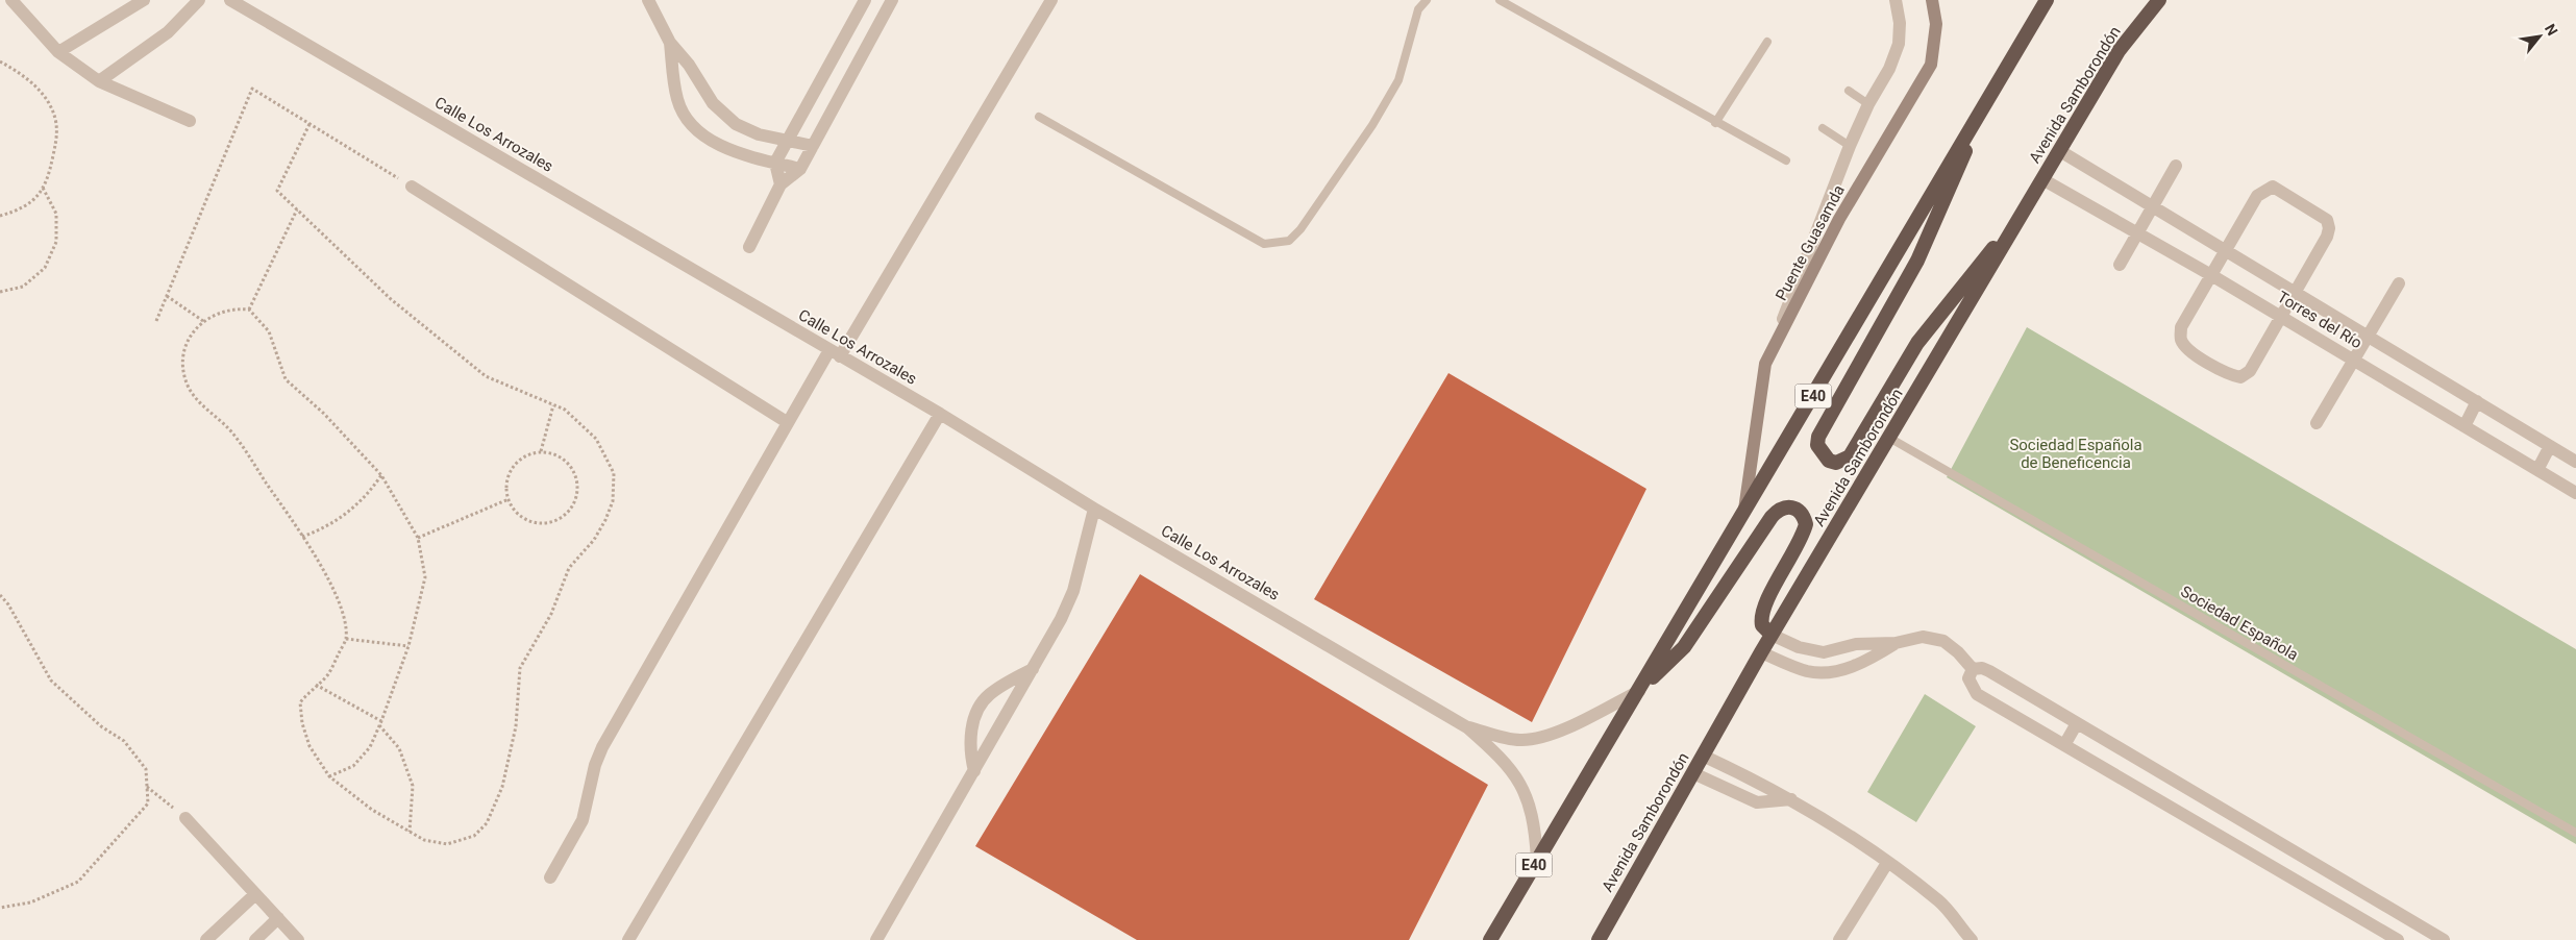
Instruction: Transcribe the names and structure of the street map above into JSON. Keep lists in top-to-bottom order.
{
  "streets": {
    "highway": ["Avenida Samborondón", "E40"],
    "main road": ["Puente Guasamda"],
    "street": ["Calle Los Arrozales", "Torres del Río"],
    "lane": ["Sociedad Española"]
  },
  "crossings": [
    ["Avenida Samborondón", "Torres del Río"],
    ["Avenida Samborondón", "Sociedad Española"],
    ["Calle Los Arrozales", "E40"],
    ["Puente Guasamda", "E40"]
  ],
  "parks": ["Sociedad Española de Beneficencia"],
  "north": "top right"
}
